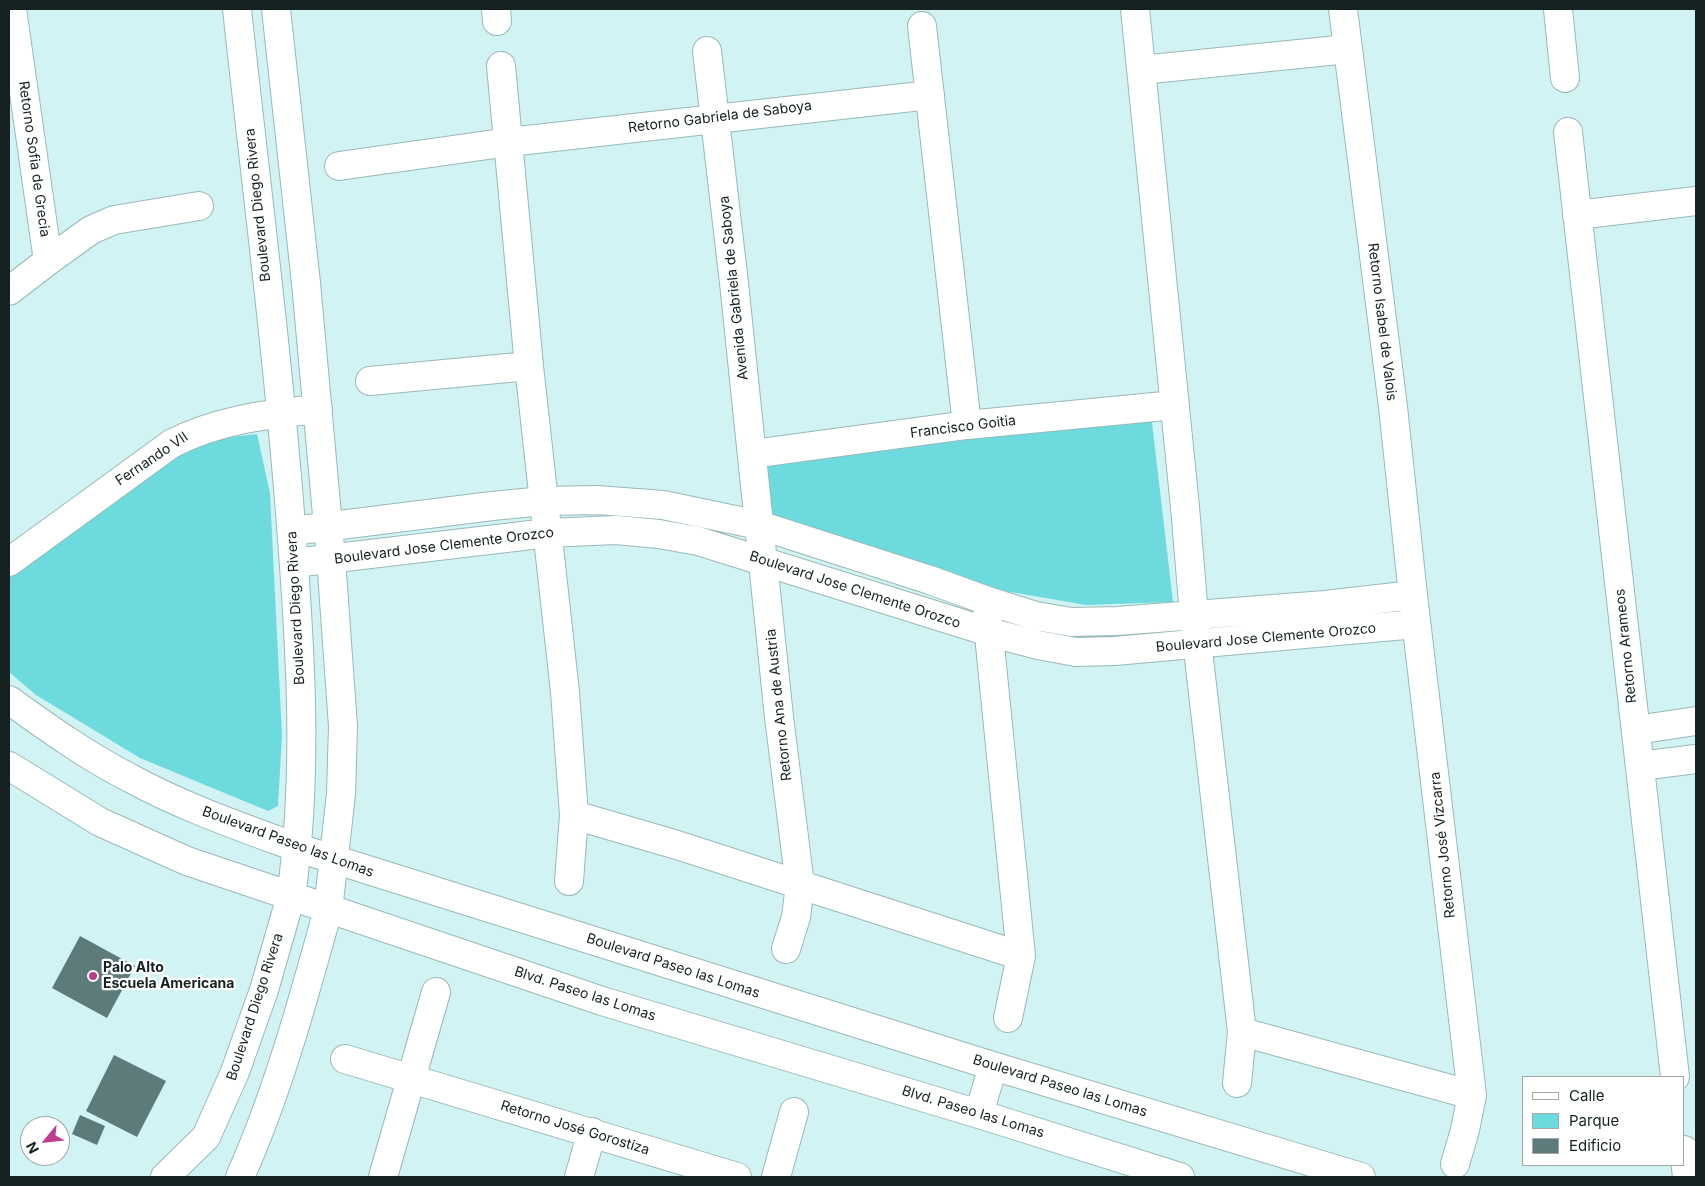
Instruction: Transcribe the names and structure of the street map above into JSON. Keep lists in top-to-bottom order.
{
  "streets": {
    "street": [
      "Retorno Gabriela de Saboya",
      "Retorno Sofia de Grecia",
      "Boulevard Diego Rivera",
      "Avenida Gabriela de Saboya",
      "Retorno Isabel de Valois",
      "Francisco Goitia",
      "Fernando VII",
      "Boulevard Jose Clemente Orozco",
      "Retorno Arameos",
      "Retorno Ana de Austria",
      "Boulevard Paseo las Lomas",
      "Retorno José Vizcarra",
      "Blvd. Paseo las Lomas",
      "Retorno José Gorostiza"
    ]
  },
  "crossings": [
    ["Retorno Gabriela de Saboya", "Avenida Gabriela de Saboya"],
    ["Boulevard Diego Rivera", "Fernando VII"],
    ["Boulevard Diego Rivera", "Boulevard Jose Clemente Orozco"],
    ["Boulevard Diego Rivera", "Boulevard Paseo las Lomas"],
    ["Boulevard Diego Rivera", "Blvd. Paseo las Lomas"],
    ["Avenida Gabriela de Saboya", "Francisco Goitia"],
    ["Avenida Gabriela de Saboya", "Boulevard Jose Clemente Orozco"],
    ["Avenida Gabriela de Saboya", "Retorno Ana de Austria"],
    ["Retorno Isabel de Valois", "Boulevard Jose Clemente Orozco"],
    ["Retorno Isabel de Valois", "Retorno José Vizcarra"],
    ["Boulevard Jose Clemente Orozco", "Retorno Ana de Austria"],
    ["Boulevard Jose Clemente Orozco", "Retorno José Vizcarra"]
  ],
  "places": ["Palo Alto Escuela Americana"],
  "legend": ["Calle", "Parque", "Edificio"],
  "north": "bottom left"
}
